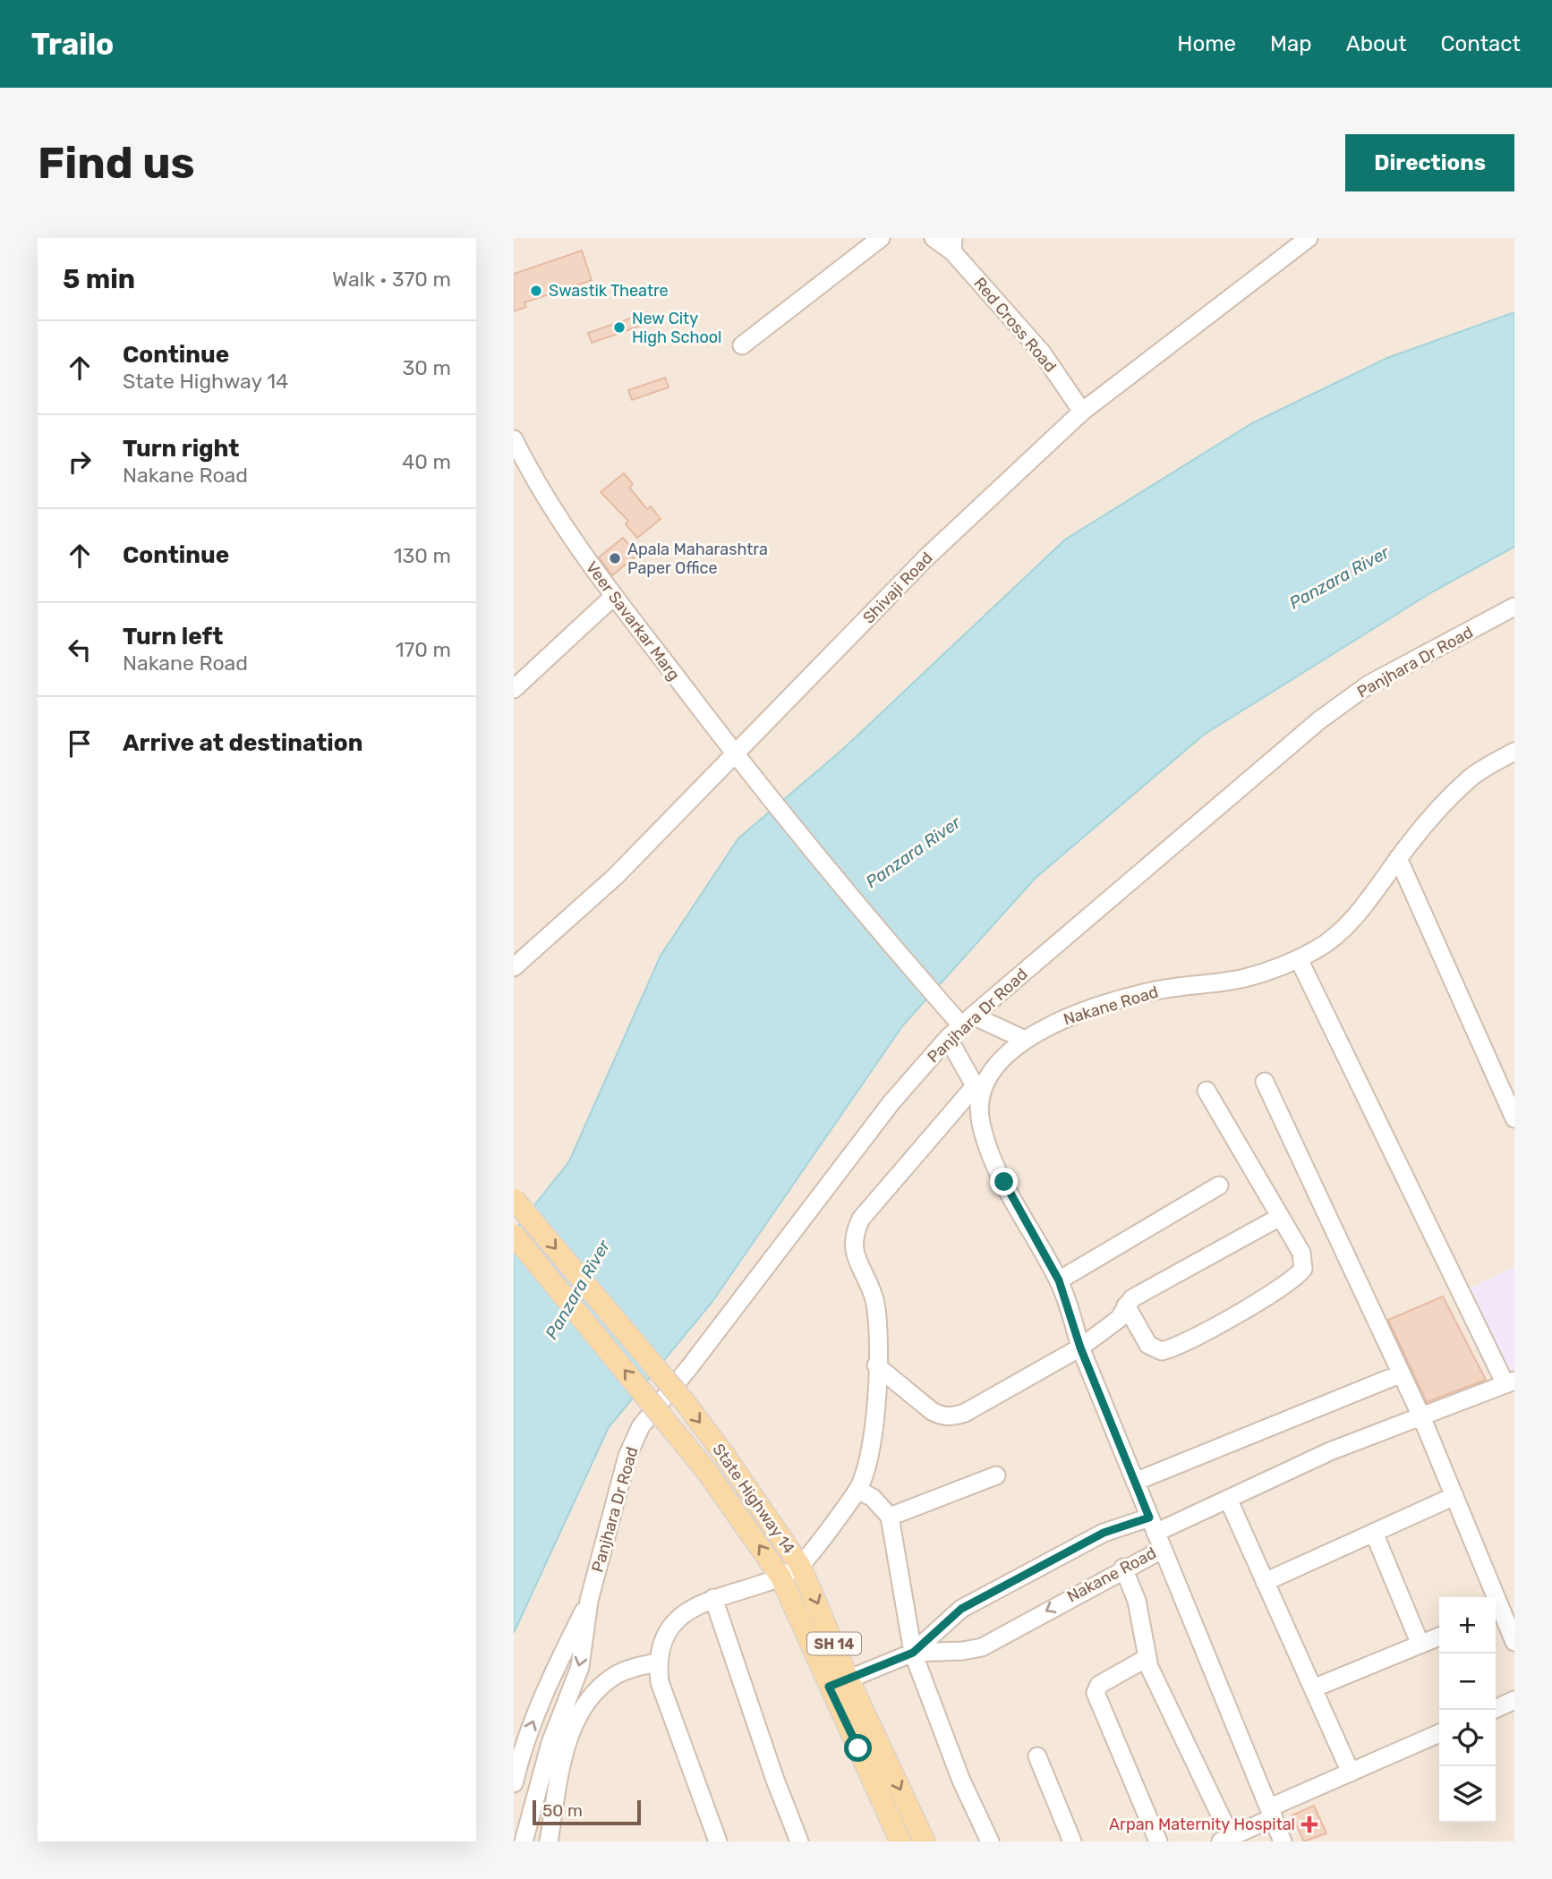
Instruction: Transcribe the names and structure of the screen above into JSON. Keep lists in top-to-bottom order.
{
  "streets": {
    "main road": ["State Highway 14", "SH 14"],
    "street": [
      "Red Cross Road",
      "Shivaji Road",
      "Veer Savarkar Marg",
      "Panjhara Dr Road",
      "Nakane Road"
    ]
  },
  "crossings": [
    ["Red Cross Road", "Shivaji Road"],
    ["Shivaji Road", "Veer Savarkar Marg"],
    ["Veer Savarkar Marg", "Panjhara Dr Road"],
    ["Nakane Road", "State Highway 14"]
  ],
  "water": ["Panzara River"],
  "places": {
    "other": ["Swastik Theatre", "New City High School", "Apala Maharashtra Paper Office"],
    "health": ["Arpan Maternity Hospital"]
  },
  "scale_bar": "50 m",
  "page": {
    "header": "Trailo",
    "nav": [
      "Home",
      "Map",
      "About",
      "Contact"
    ],
    "buttons": "Directions",
    "title": "Find us",
    "heading": ["5 min", "Walk · 370 m"],
    "list": [
      ["Continue", "State Highway 14", "30 m"],
      ["Turn right", "Nakane Road", "40 m"],
      ["Continue", "130 m"],
      ["Turn left", "Nakane Road", "170 m"],
      "Arrive at destination"
    ],
    "map_buttons": ["+", "−"],
    "scale": "50 m"
  }
}
